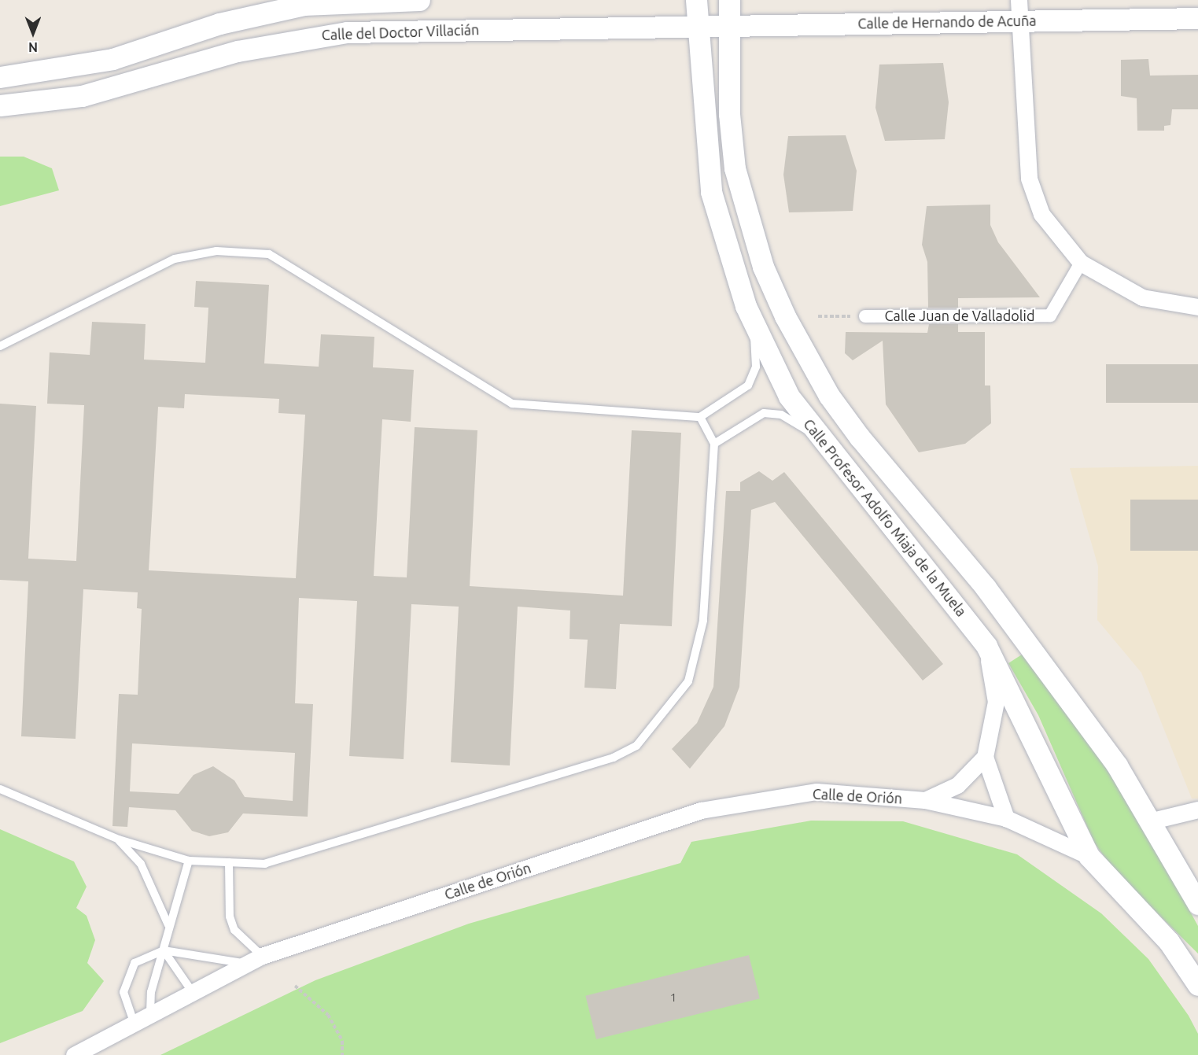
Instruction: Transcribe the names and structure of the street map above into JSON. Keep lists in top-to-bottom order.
{
  "streets": {
    "street": [
      "Calle de Hernando de Acuña",
      "Calle del Doctor Villacián",
      "Calle Juan de Valladolid",
      "Calle Profesor Adolfo Miaja de la Muela",
      "Calle de Orión"
    ]
  },
  "crossings": [
    ["Calle de Hernando de Acuña", "Calle del Doctor Villacián"],
    ["Calle de Hernando de Acuña", "Calle Profesor Adolfo Miaja de la Muela"],
    ["Calle del Doctor Villacián", "Calle Profesor Adolfo Miaja de la Muela"],
    ["Calle Profesor Adolfo Miaja de la Muela", "Calle de Orión"]
  ],
  "house_numbers": ["1"],
  "north": "bottom"
}
